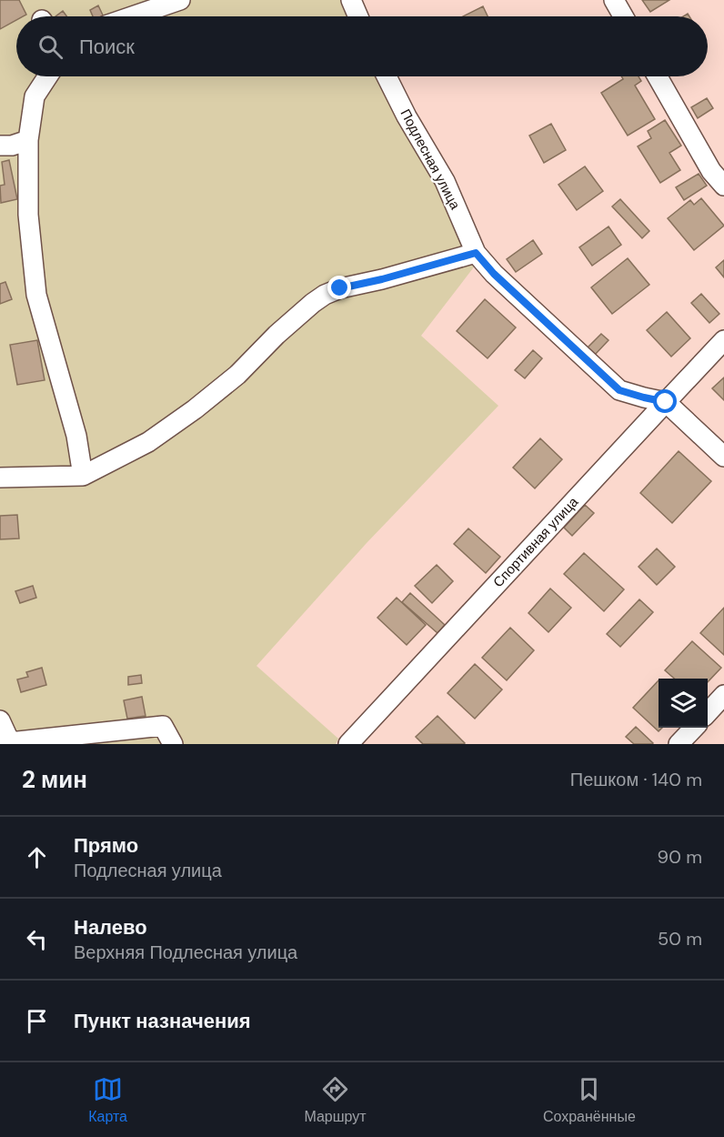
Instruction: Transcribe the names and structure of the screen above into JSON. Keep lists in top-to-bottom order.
{
  "streets": {
    "street": ["Подлесная улица", "Спортивная улица"]
  },
  "crossings": [
    ["Подлесная улица", "Спортивная улица"]
  ],
  "page": {
    "search": "Поиск",
    "heading": ["2 мин", "Пешком · 140 m"],
    "list": [
      ["Прямо", "Подлесная улица", "90 m"],
      ["Налево", "Верхняя Подлесная улица", "50 m"],
      "Пункт назначения"
    ],
    "nav": ["Карта", "Маршрут", "Сохранённые"]
  }
}
